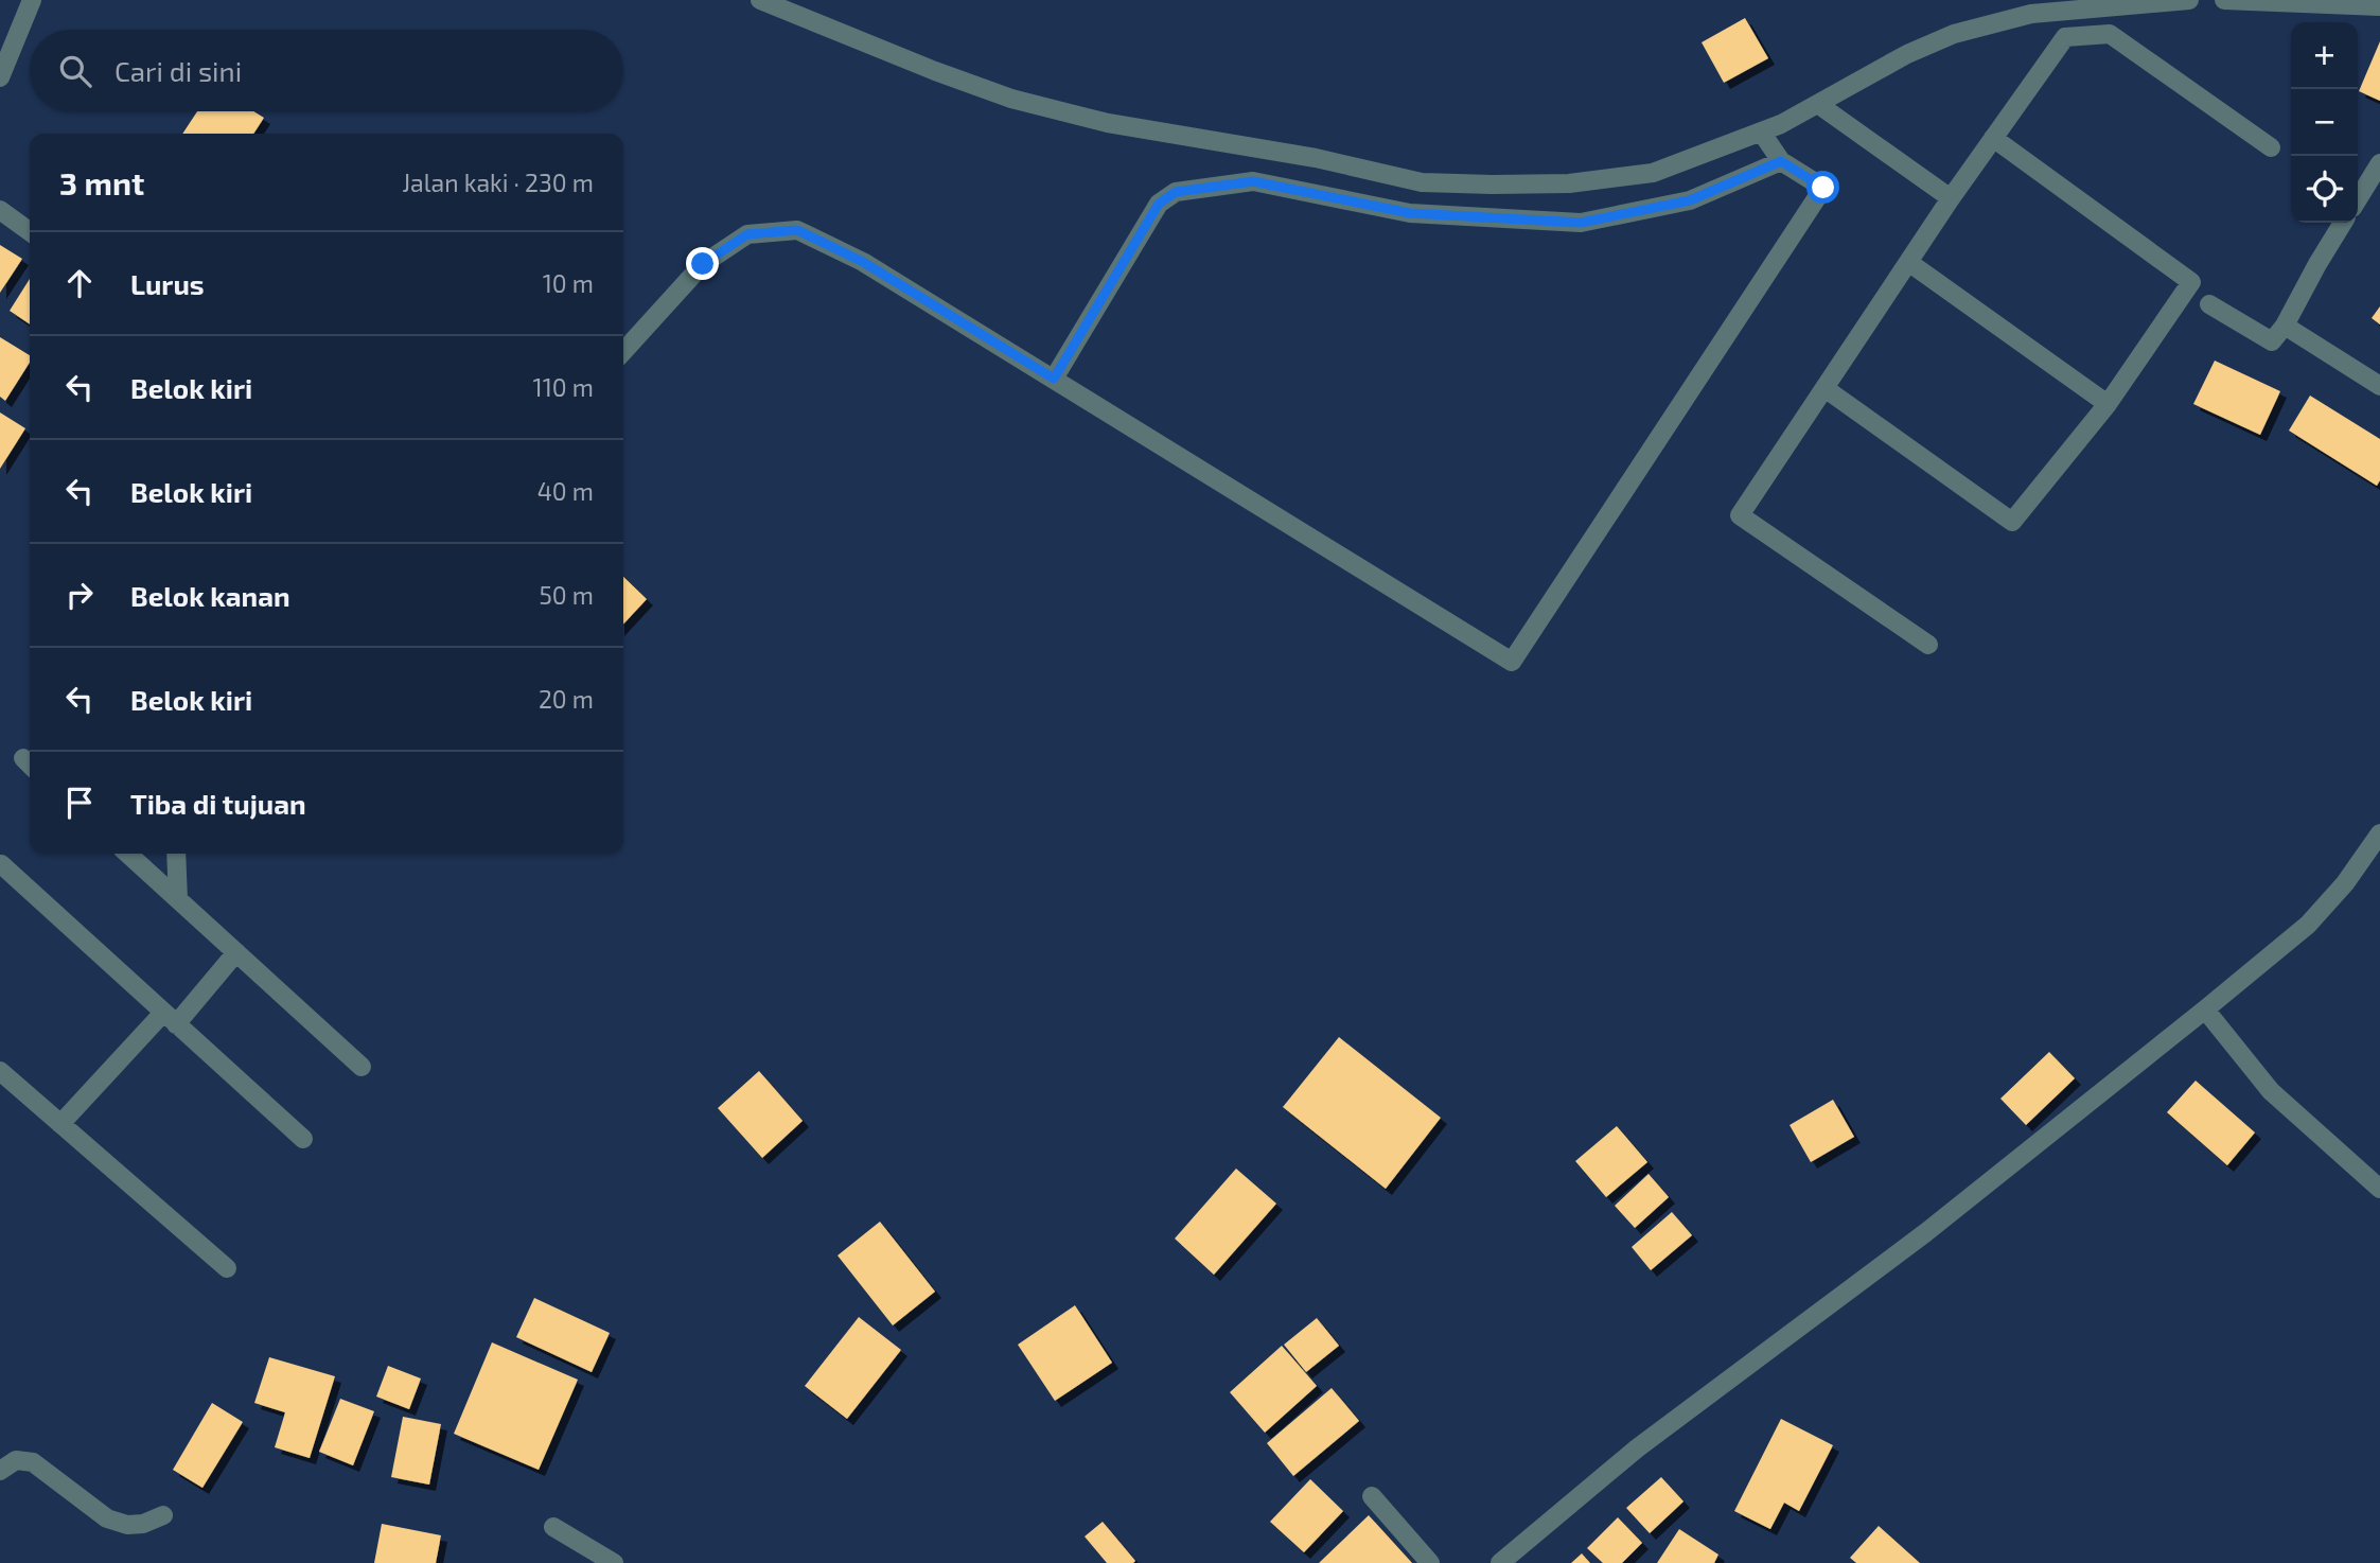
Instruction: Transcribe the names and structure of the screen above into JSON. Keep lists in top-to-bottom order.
{
  "page": {
    "map_buttons": ["+", "−"],
    "search": "Cari di sini",
    "heading": ["3 mnt", "Jalan kaki · 230 m"],
    "list": [
      ["Lurus", "10 m"],
      ["Belok kiri", "110 m"],
      ["Belok kiri", "40 m"],
      ["Belok kanan", "50 m"],
      ["Belok kiri", "20 m"],
      "Tiba di tujuan"
    ]
  }
}
